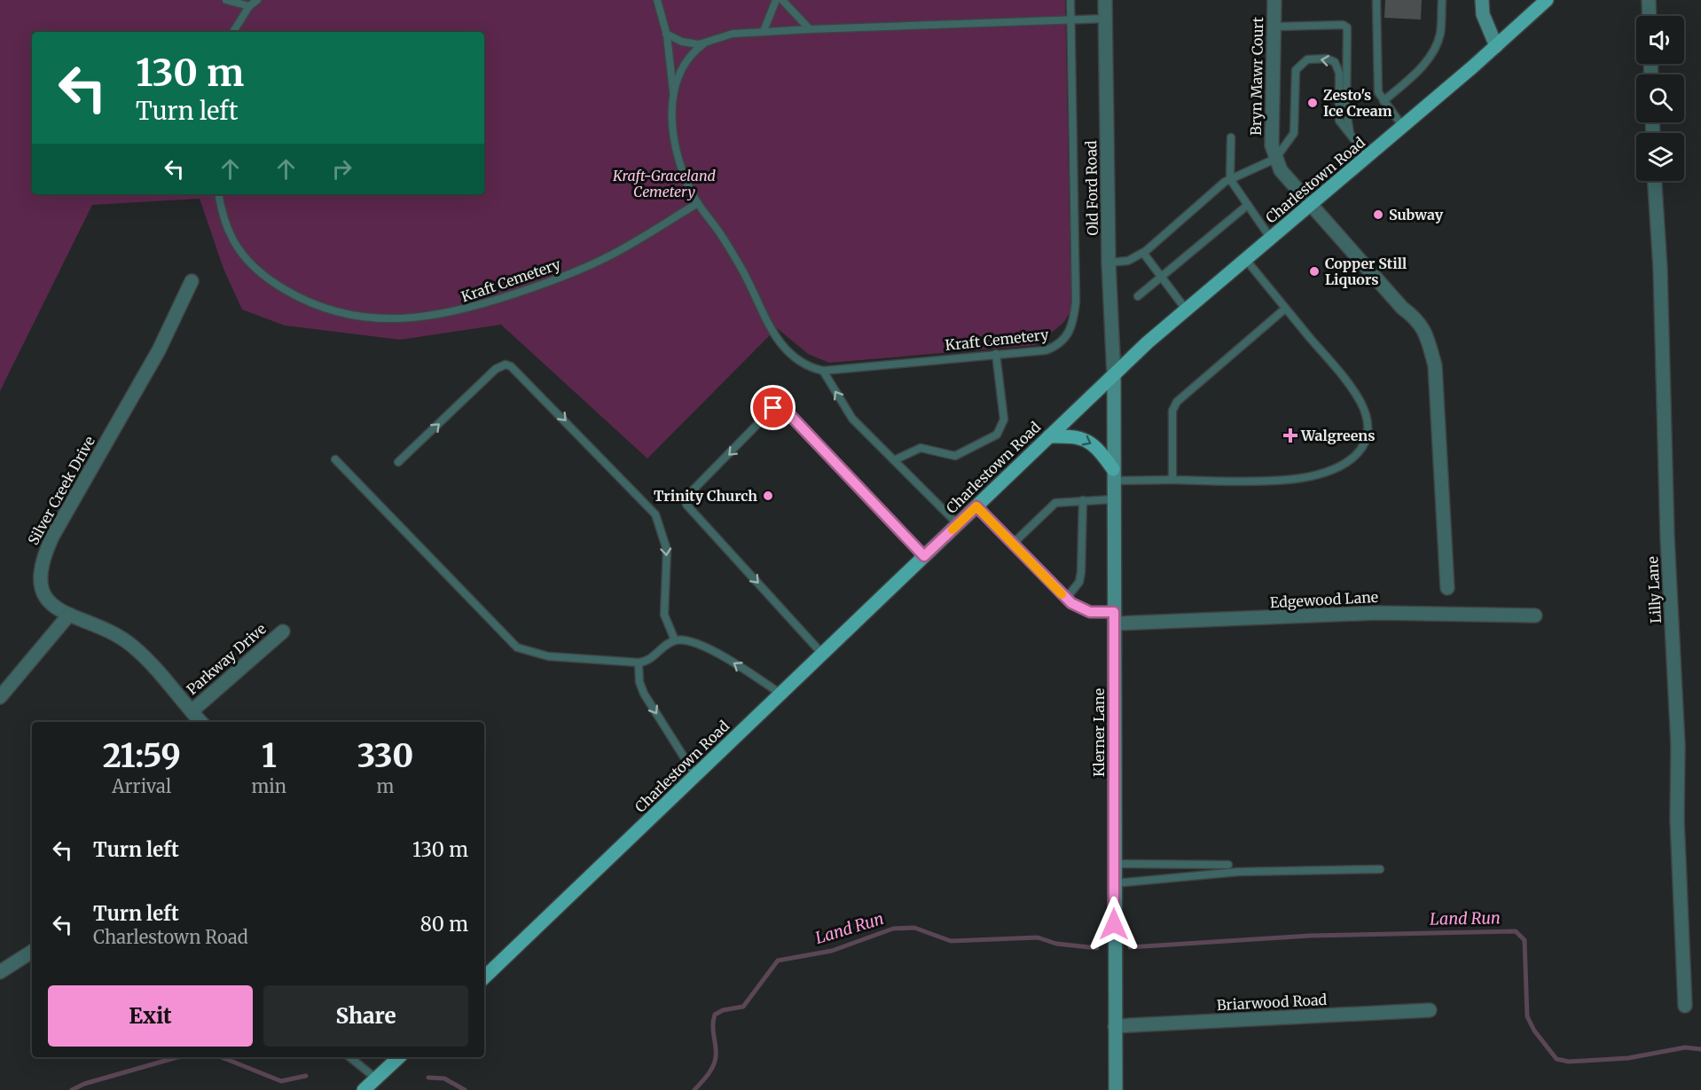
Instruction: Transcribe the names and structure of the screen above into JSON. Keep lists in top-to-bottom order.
{
  "streets": {
    "main road": ["Charlestown Road"],
    "street": [
      "Bryn Mawr Court",
      "Old Ford Road",
      "Silver Creek Drive",
      "Lilly Lane",
      "Edgewood Lane",
      "Parkway Drive",
      "Klerner Lane",
      "Briarwood Road"
    ],
    "lane": ["Kraft Cemetery"]
  },
  "crossings": [
    ["Bryn Mawr Court", "Charlestown Road"],
    ["Charlestown Road", "Old Ford Road"],
    ["Charlestown Road", "Klerner Lane"],
    ["Old Ford Road", "Kraft Cemetery"],
    ["Old Ford Road", "Klerner Lane"],
    ["Silver Creek Drive", "Parkway Drive"],
    ["Edgewood Lane", "Klerner Lane"],
    ["Klerner Lane", "Briarwood Road"]
  ],
  "water": ["Land Run"],
  "parks": ["Kraft-Graceland Cemetery"],
  "places": {
    "other": [
      "Zesto's Ice Cream",
      "Subway",
      "Copper Still Liquors",
      "Trinity Church"
    ],
    "health": ["Walgreens"]
  },
  "page": {
    "turn": ["130 m", "Turn left"],
    "eta": [
      "21:59",
      "Arrival",
      "1",
      "min",
      "330",
      "m"
    ],
    "list": [
      {
        "name": "Turn left",
        "value": "130 m"
      },
      {
        "name": "Turn left",
        "note": "Charlestown Road",
        "value": "80 m"
      }
    ],
    "buttons": ["Exit", "Share"]
  }
}
